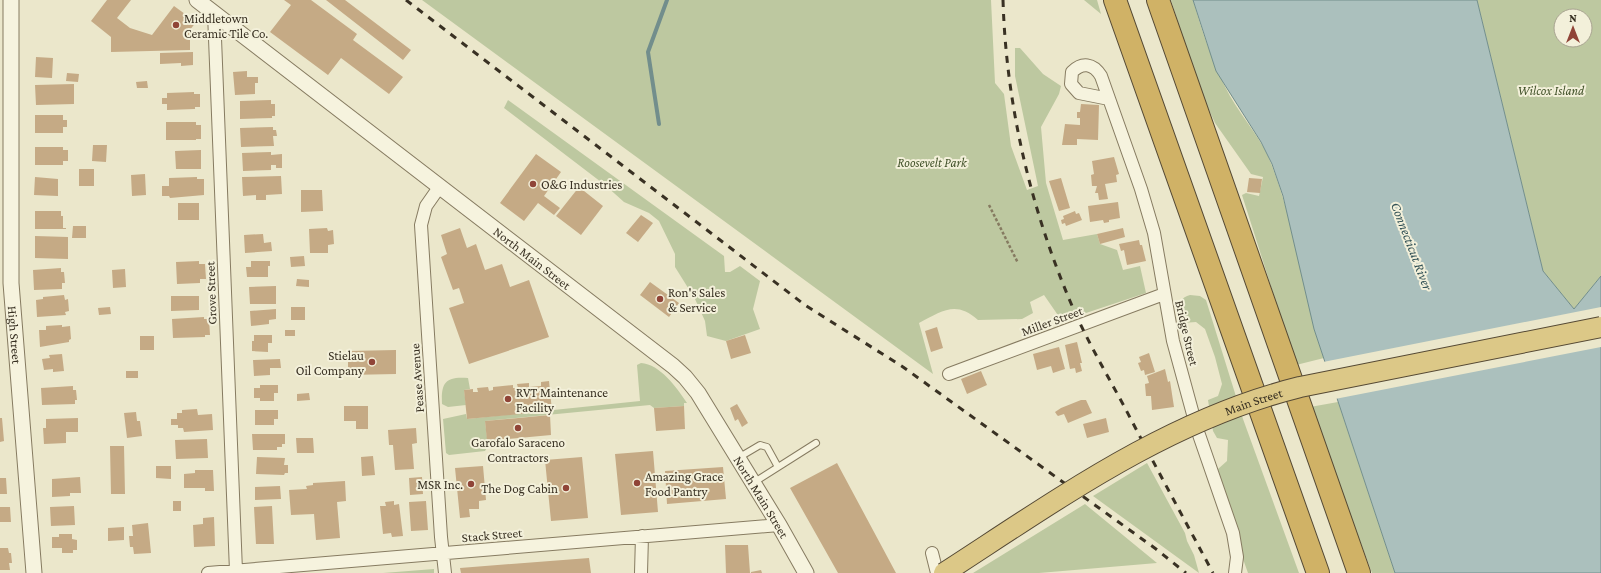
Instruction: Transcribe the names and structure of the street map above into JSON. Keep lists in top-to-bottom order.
{
  "streets": {
    "highway": ["Main Street"],
    "street": [
      "North Main Street",
      "Grove Street",
      "Miller Street",
      "Bridge Street",
      "High Street",
      "Pease Avenue",
      "Stack Street"
    ]
  },
  "crossings": [
    ["North Main Street", "Grove Street"],
    ["North Main Street", "Pease Avenue"],
    ["North Main Street", "Stack Street"],
    ["Grove Street", "Stack Street"],
    ["Miller Street", "Bridge Street"],
    ["Pease Avenue", "Stack Street"]
  ],
  "water": ["Connecticut River"],
  "parks": ["Wilcox Island", "Roosevelt Park"],
  "places": [
    "Middletown Ceramic Tile Co.",
    "O&G Industries",
    "Ron's Sales & Service",
    "Stielau Oil Company",
    "RVT Maintenance Facility",
    "Garofalo Saraceno Contractors",
    "Amazing Grace Food Pantry",
    "MSR Inc.",
    "The Dog Cabin"
  ],
  "north": "top"
}
